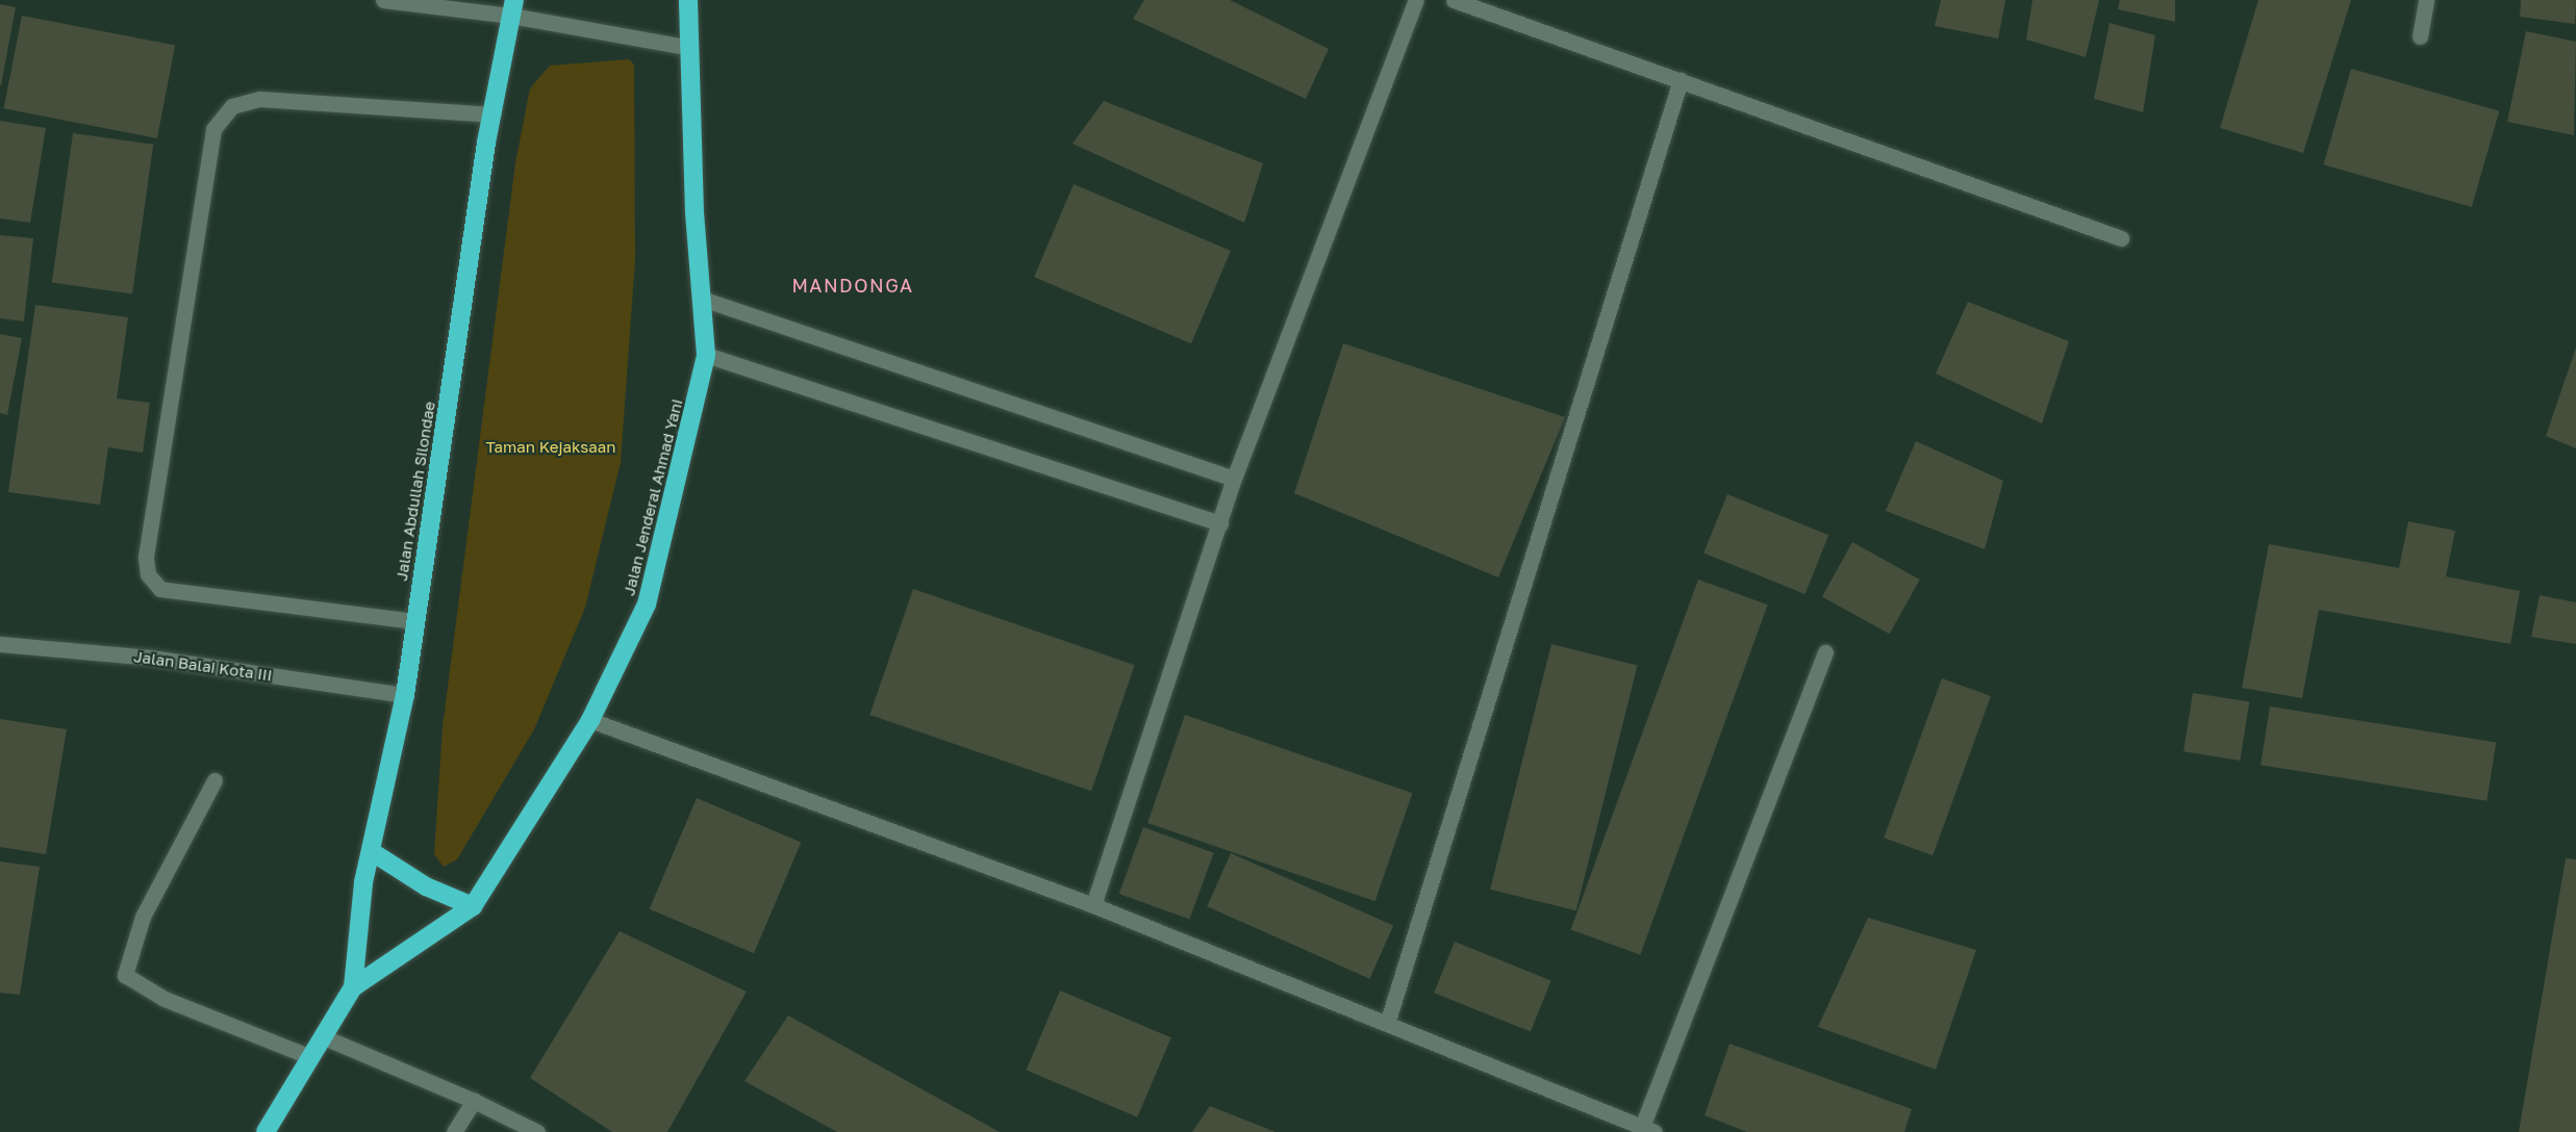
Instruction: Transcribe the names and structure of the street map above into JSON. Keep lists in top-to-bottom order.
{
  "streets": {
    "highway": ["Jalan Abdullah Silondae", "Jalan Jenderal Ahmad Yani"],
    "street": ["Jalan Balai Kota III"]
  },
  "crossings": [
    ["Jalan Abdullah Silondae", "Jalan Jenderal Ahmad Yani"],
    ["Jalan Abdullah Silondae", "Jalan Balai Kota III"]
  ],
  "districts": ["MANDONGA"],
  "parks": ["Taman Kejaksaan"]
}
